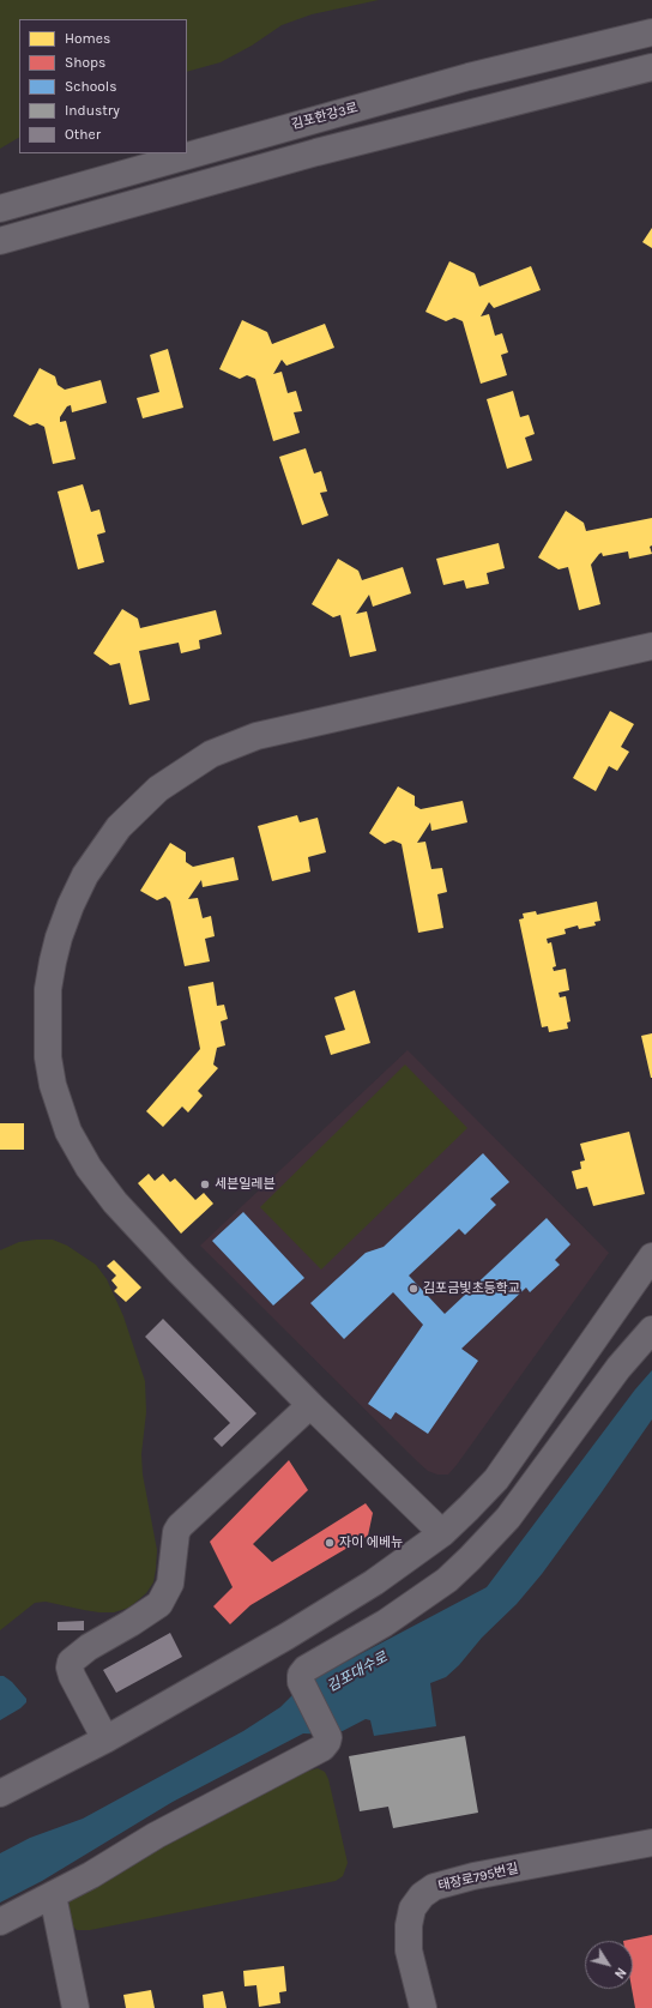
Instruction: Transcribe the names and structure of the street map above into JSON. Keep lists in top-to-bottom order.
{
  "streets": {
    "street": ["김포한강3로", "태장로795번길"]
  },
  "water": ["김포대수로"],
  "places": ["세븐일레븐", "김포금빛초등학교", "자이 에베뉴"],
  "legend": [
    "Homes",
    "Shops",
    "Schools",
    "Industry",
    "Other"
  ],
  "north": "bottom right"
}
